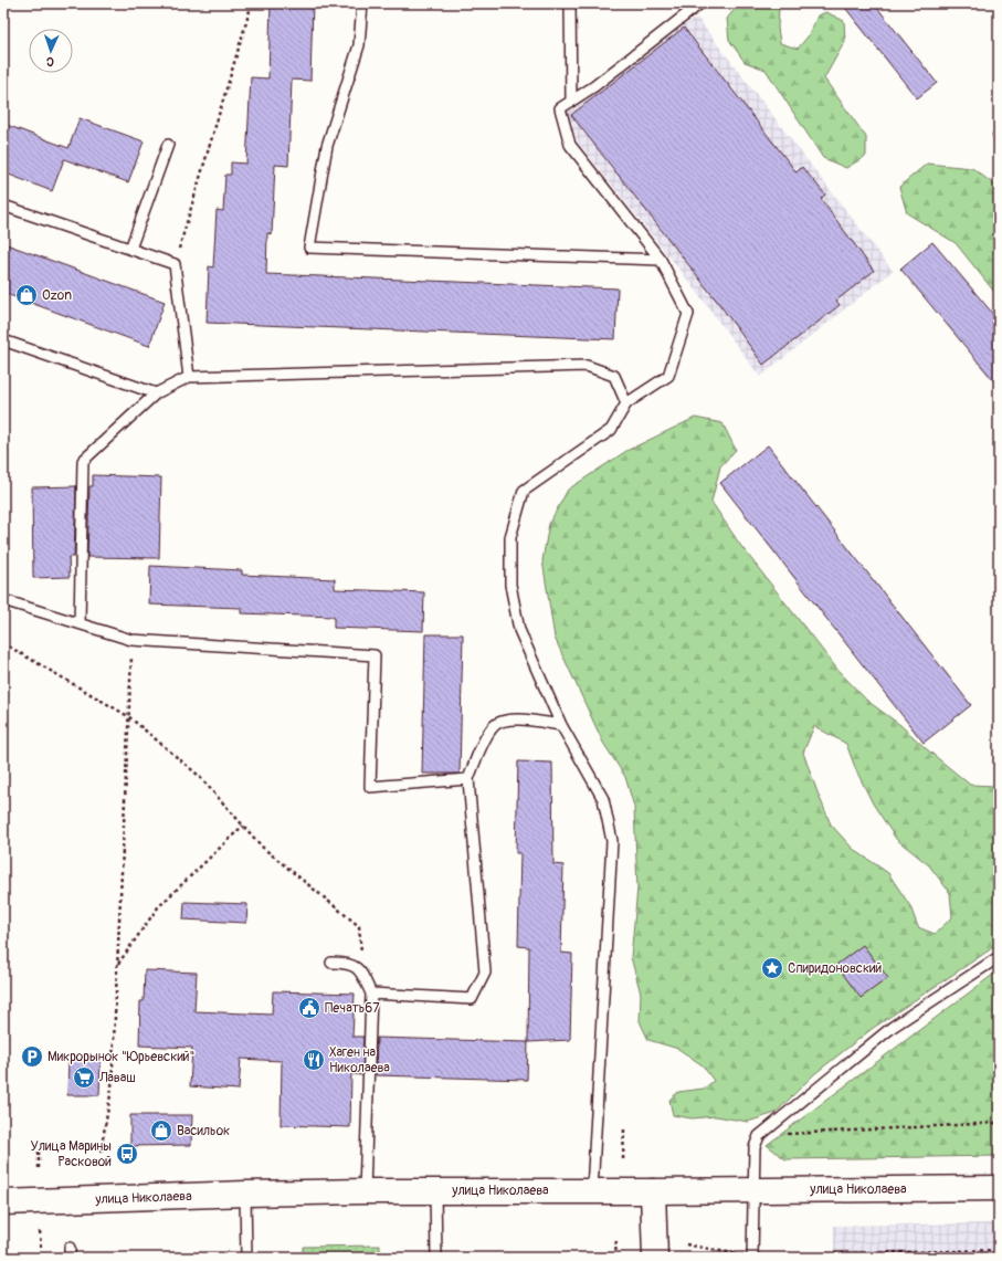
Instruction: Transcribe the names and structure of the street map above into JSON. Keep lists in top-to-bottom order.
{
  "streets": {
    "main road": ["улица Николаева"]
  },
  "places": {
    "shop": ["Ozon", "Васильок"],
    "place": ["Спиридоновский"],
    "public building": ["Печать67"],
    "parking": ["Микрорынок \"Юрьевский\""],
    "restaurant": ["Хаген на Николаева"],
    "supermarket": ["Лаваш"],
    "bus stop": ["Улица Марины Расковой"]
  },
  "north": "bottom"
}
